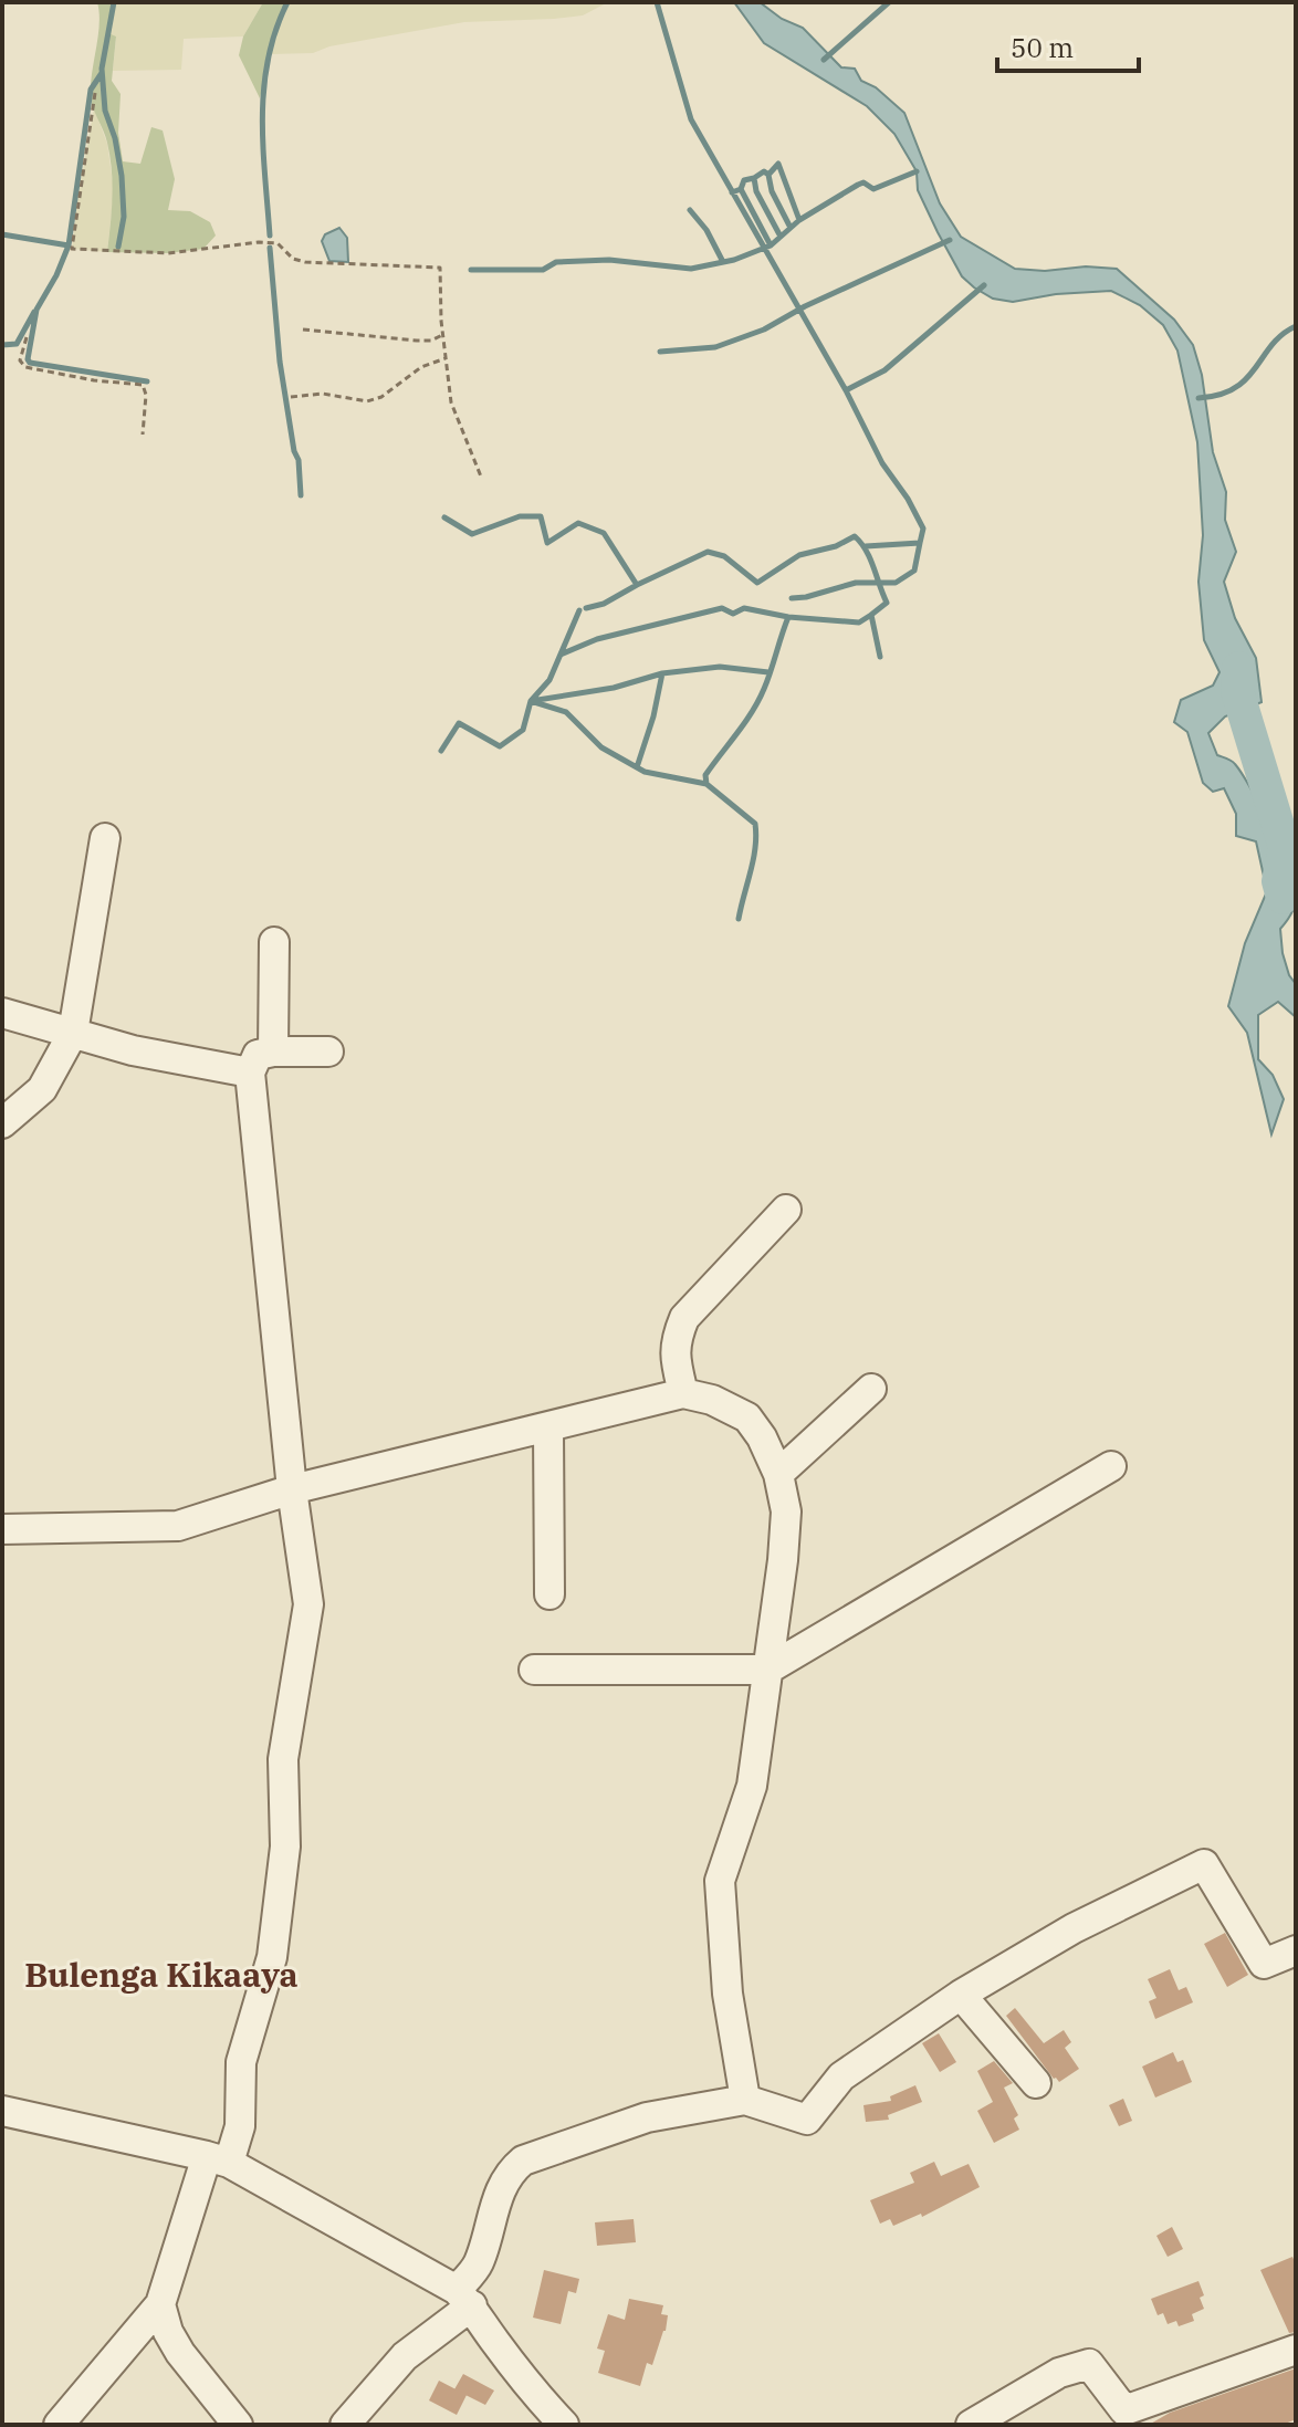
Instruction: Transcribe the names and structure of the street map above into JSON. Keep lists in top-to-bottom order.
{
  "districts": ["Bulenga Kikaaya"],
  "scale_bar": "50 m"
}
